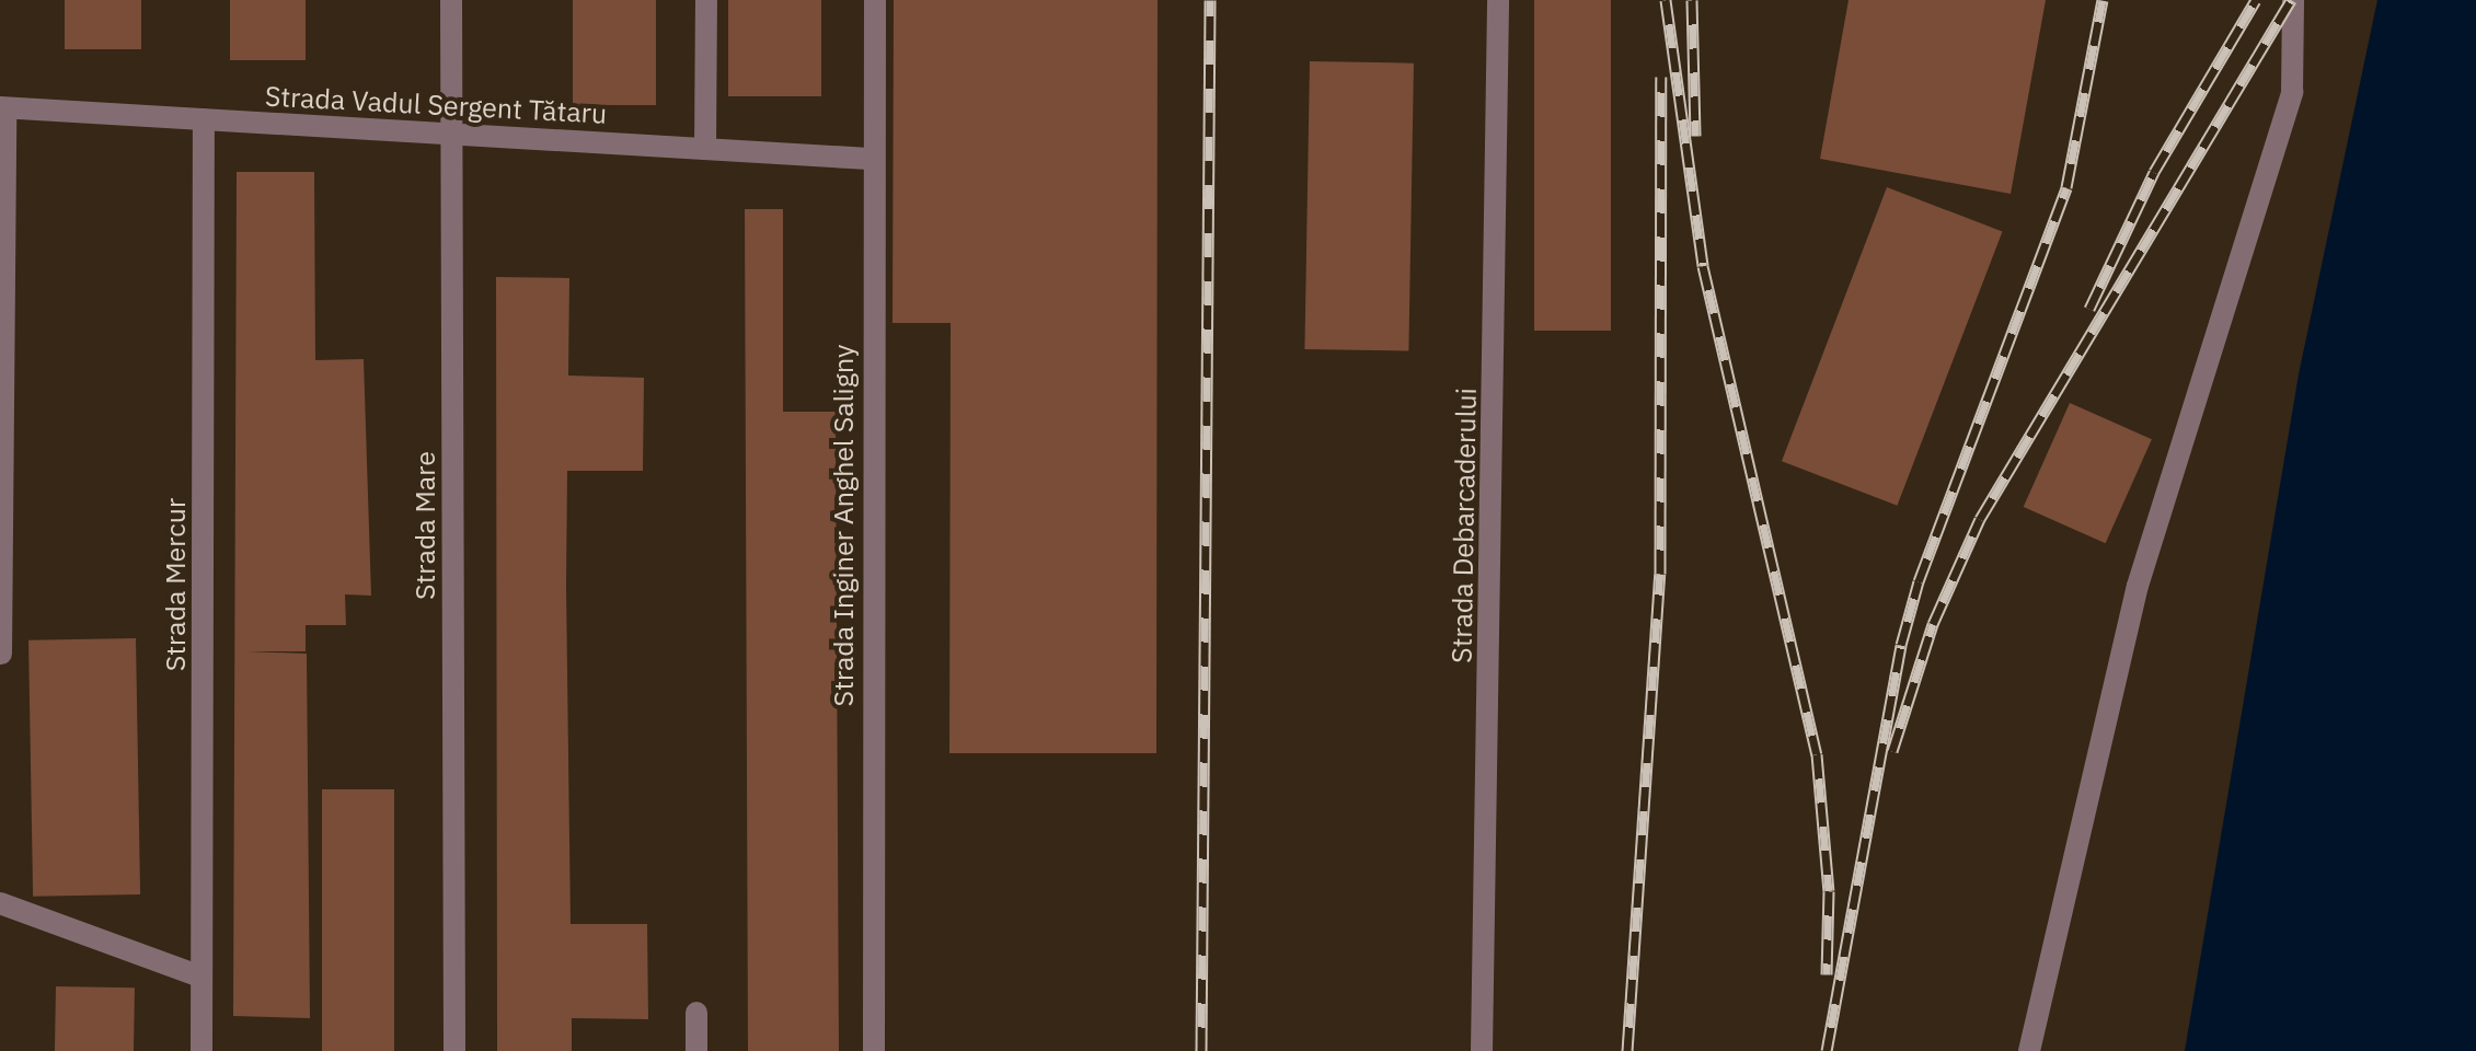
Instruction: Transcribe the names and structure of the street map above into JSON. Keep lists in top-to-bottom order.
{
  "streets": {
    "street": [
      "Strada Vadul Sergent Tătaru",
      "Strada Mare",
      "Strada Inginer Anghel Saligny",
      "Strada Debarcaderului",
      "Strada Mercur"
    ]
  },
  "crossings": [
    ["Strada Vadul Sergent Tătaru", "Strada Mare"],
    ["Strada Vadul Sergent Tătaru", "Strada Inginer Anghel Saligny"],
    ["Strada Vadul Sergent Tătaru", "Strada Mercur"]
  ]
}
